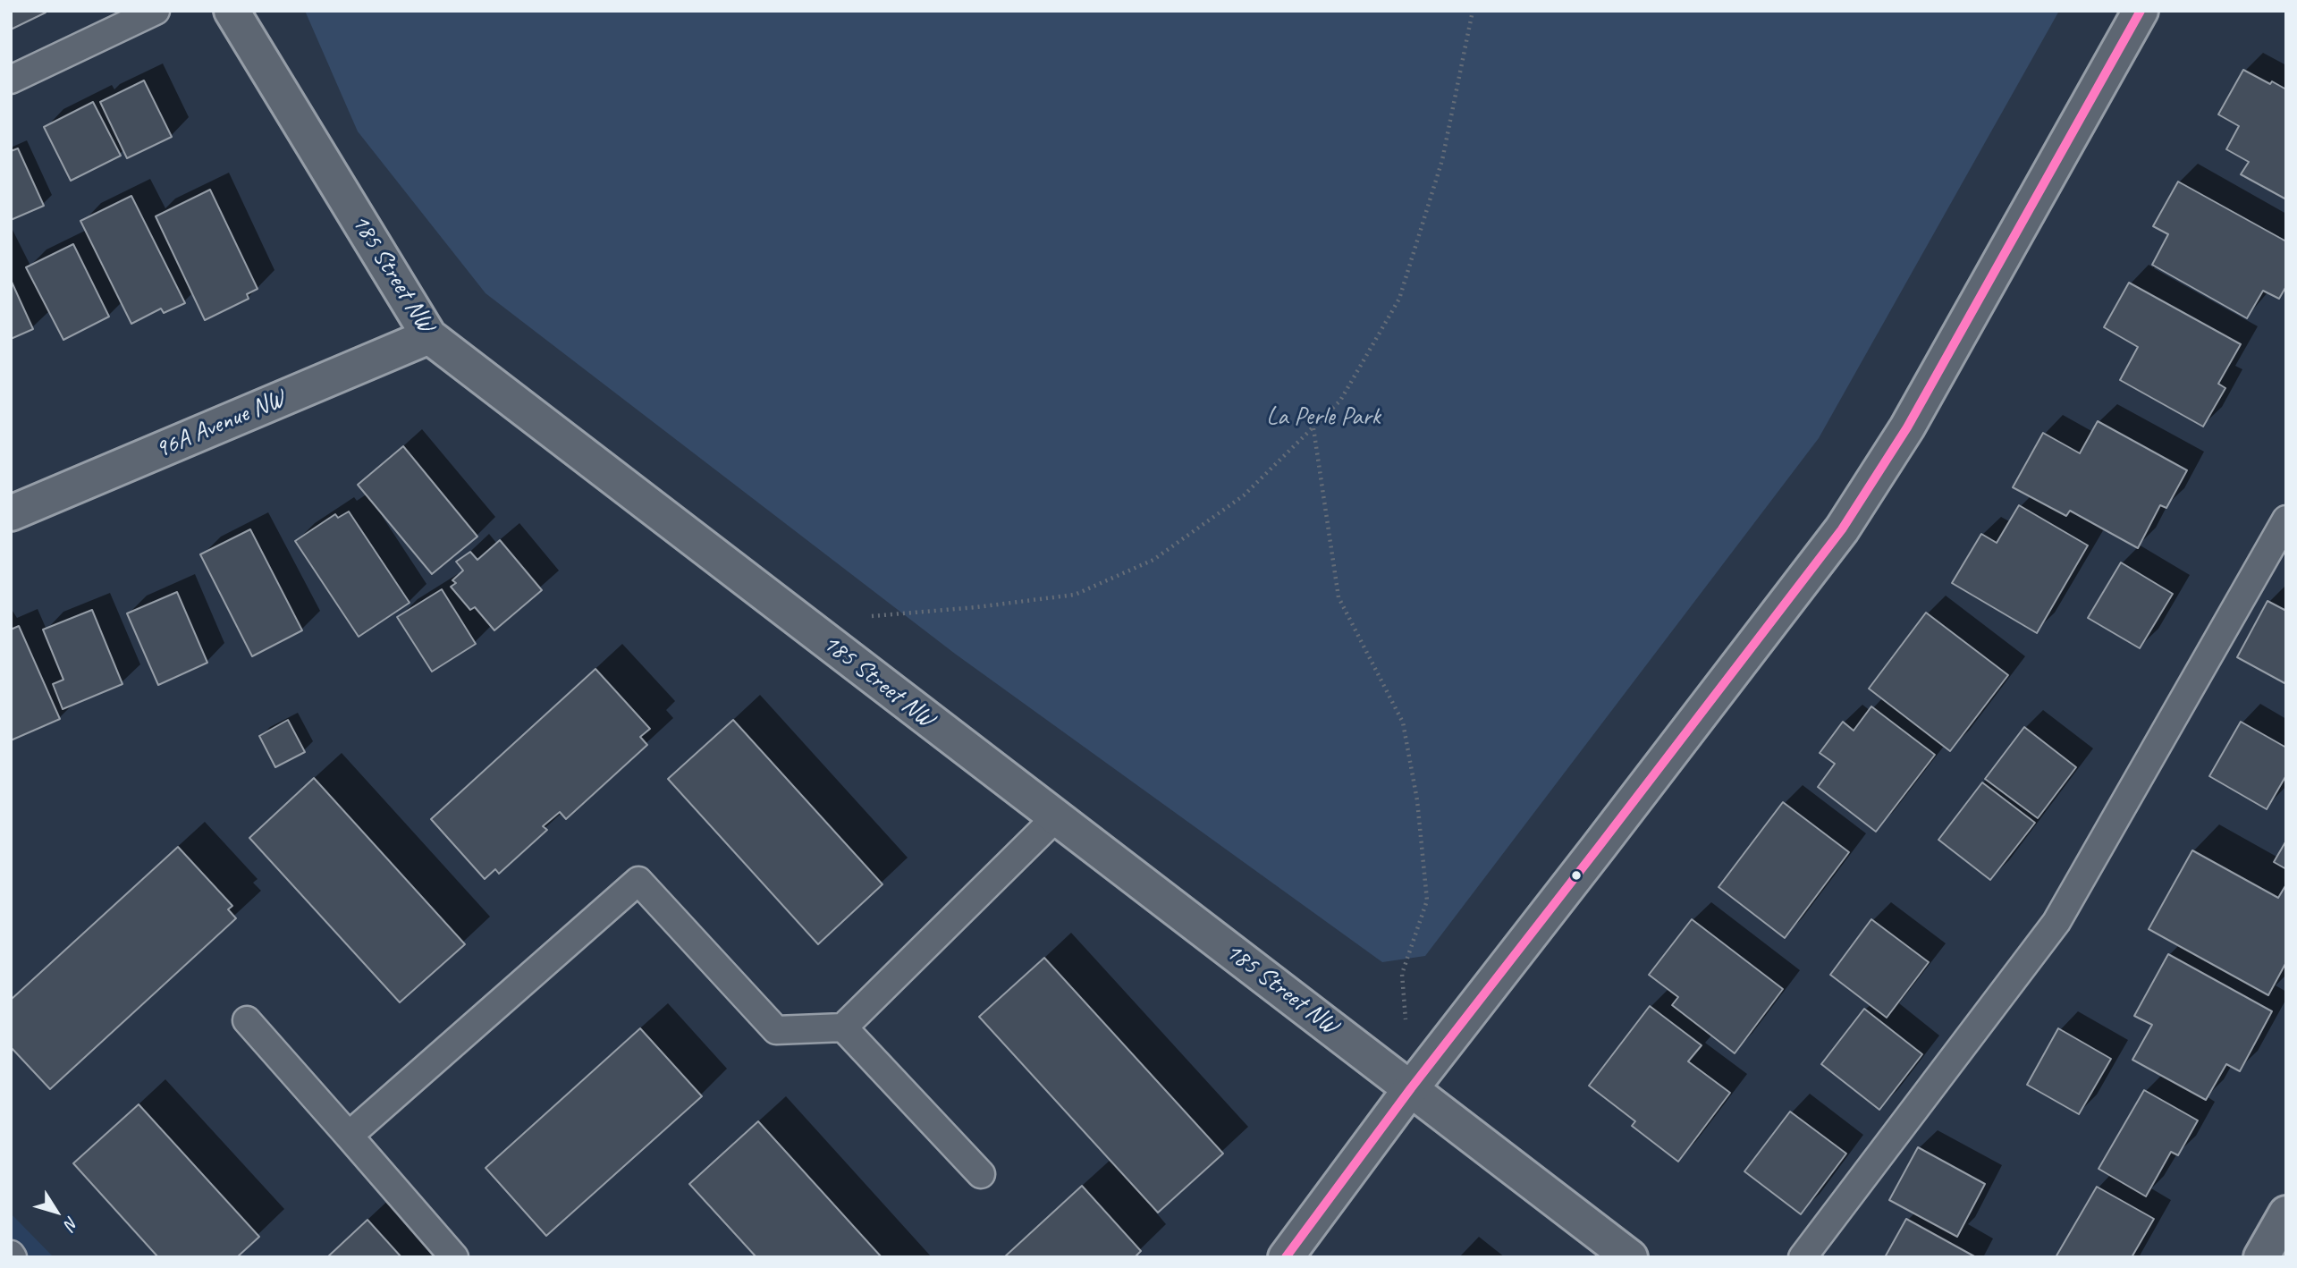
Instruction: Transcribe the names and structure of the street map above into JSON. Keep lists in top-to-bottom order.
{
  "streets": {
    "street": ["185 Street NW", "96A Avenue NW"]
  },
  "crossings": [
    ["185 Street NW", "96A Avenue NW"]
  ],
  "parks": ["La Perle Park"],
  "north": "bottom right"
}
